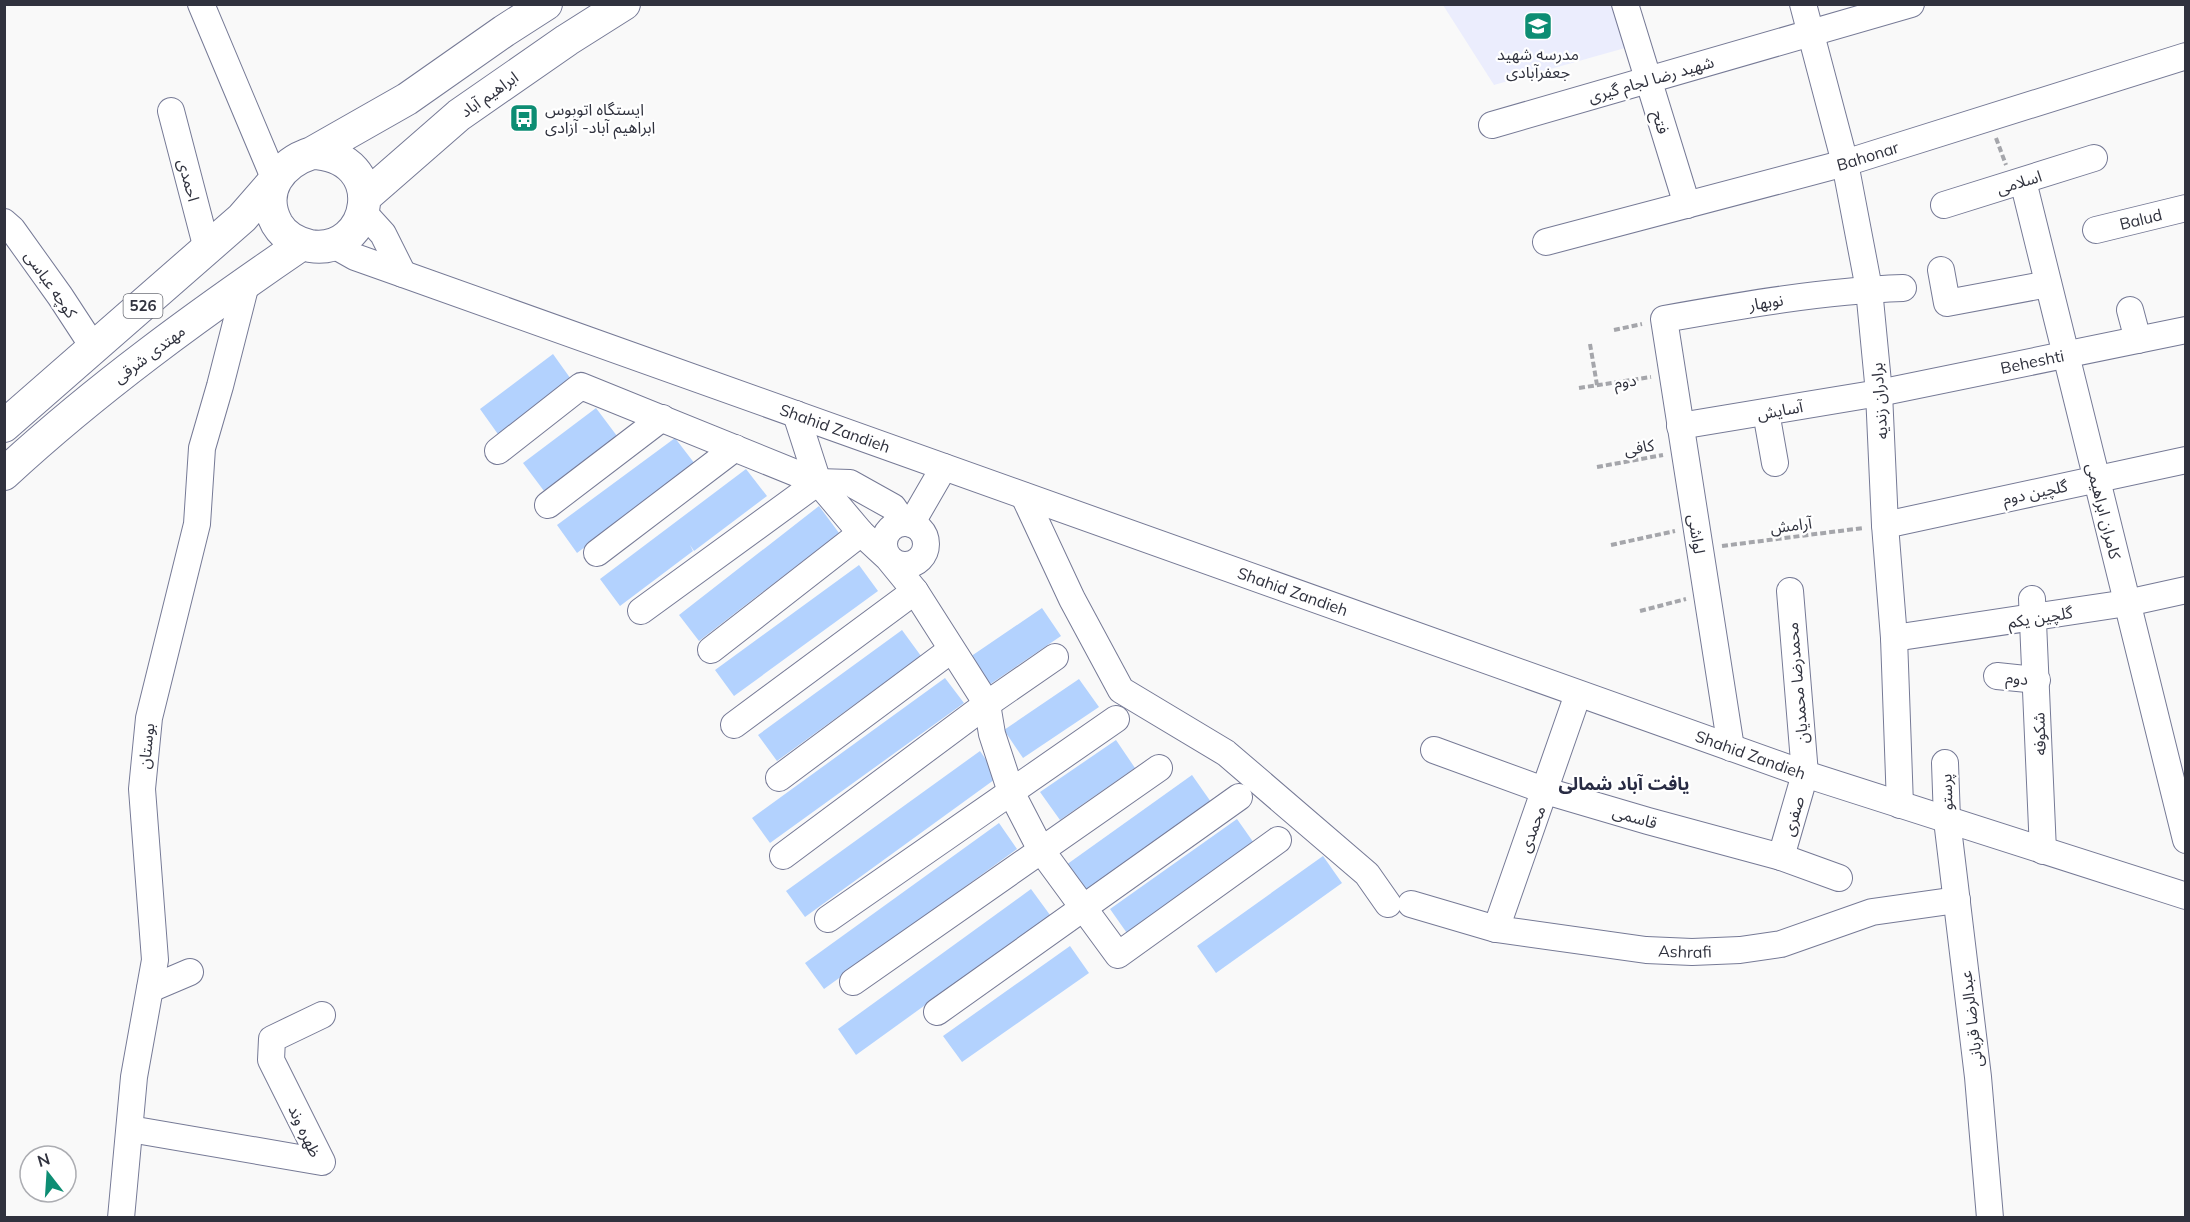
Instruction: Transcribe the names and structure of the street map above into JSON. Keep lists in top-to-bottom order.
{
  "streets": {
    "main road": ["ابراهیم آباد", "526", "مهتدی شرقی"],
    "street": [
      "شهید رضا لجام گیری",
      "فتح",
      "Bahonar",
      "احمدی",
      "اسلامی",
      "Balud",
      "کوچه عباسی",
      "نوبهار",
      "Beheshti",
      "دوم",
      "برادران زندیه",
      "آسایش",
      "Shahid Zandieh",
      "گلچین دوم",
      "کامران ابراهیمی",
      "لواشی",
      "گلچین یکم",
      "محمدرضا محمدیان",
      "شکوفه",
      "بوستان",
      "پرستو",
      "صفری",
      "قاسمی",
      "محمدی",
      "Ashrafi",
      "عبدالرضا قربانی",
      "ظهره وند"
    ],
    "path": ["کافی", "آرامش"]
  },
  "crossings": [
    ["شهید رضا لجام گیری", "فتح"],
    ["شهید رضا لجام گیری", "برادران زندیه"],
    ["ابراهیم آباد", "526"],
    ["ابراهیم آباد", "مهتدی شرقی"],
    ["ابراهیم آباد", "Shahid Zandieh"],
    ["فتح", "Bahonar"],
    ["Bahonar", "برادران زندیه"],
    ["احمدی", "526"],
    ["اسلامی", "کامران ابراهیمی"],
    ["کوچه عباسی", "526"],
    ["نوبهار", "برادران زندیه"],
    ["نوبهار", "لواشی"],
    ["526", "مهتدی شرقی"],
    ["526", "Shahid Zandieh"],
    ["مهتدی شرقی", "Shahid Zandieh"],
    ["مهتدی شرقی", "بوستان"],
    ["Beheshti", "برادران زندیه"],
    ["Beheshti", "آسایش"],
    ["Beheshti", "کامران ابراهیمی"],
    ["دوم", "لواشی"],
    ["دوم", "شکوفه"],
    ["برادران زندیه", "آسایش"],
    ["برادران زندیه", "Shahid Zandieh"],
    ["برادران زندیه", "گلچین دوم"],
    ["برادران زندیه", "آرامش"],
    ["برادران زندیه", "گلچین یکم"],
    ["آسایش", "لواشی"],
    ["Shahid Zandieh", "لواشی"],
    ["Shahid Zandieh", "محمدرضا محمدیان"],
    ["Shahid Zandieh", "شکوفه"],
    ["Shahid Zandieh", "پرستو"],
    ["Shahid Zandieh", "صفری"],
    ["Shahid Zandieh", "محمدی"],
    ["Shahid Zandieh", "Ashrafi"],
    ["Shahid Zandieh", "عبدالرضا قربانی"],
    ["کافی", "لواشی"],
    ["گلچین دوم", "کامران ابراهیمی"],
    ["گلچین دوم", "آرامش"],
    ["کامران ابراهیمی", "گلچین یکم"],
    ["آرامش", "لواشی"],
    ["گلچین یکم", "شکوفه"],
    ["محمدرضا محمدیان", "صفری"],
    ["بوستان", "ظهره وند"],
    ["پرستو", "عبدالرضا قربانی"],
    ["صفری", "قاسمی"],
    ["قاسمی", "محمدی"],
    ["محمدی", "Ashrafi"],
    ["Ashrafi", "عبدالرضا قربانی"]
  ],
  "districts": ["یافت آباد شمالی"],
  "places": {
    "school or university": ["مدرسه شهید جعفرآبادی"],
    "bus stop": ["ایستگاه اتوبوس ابراهیم آباد- آزادی"]
  },
  "north": "top"
}
